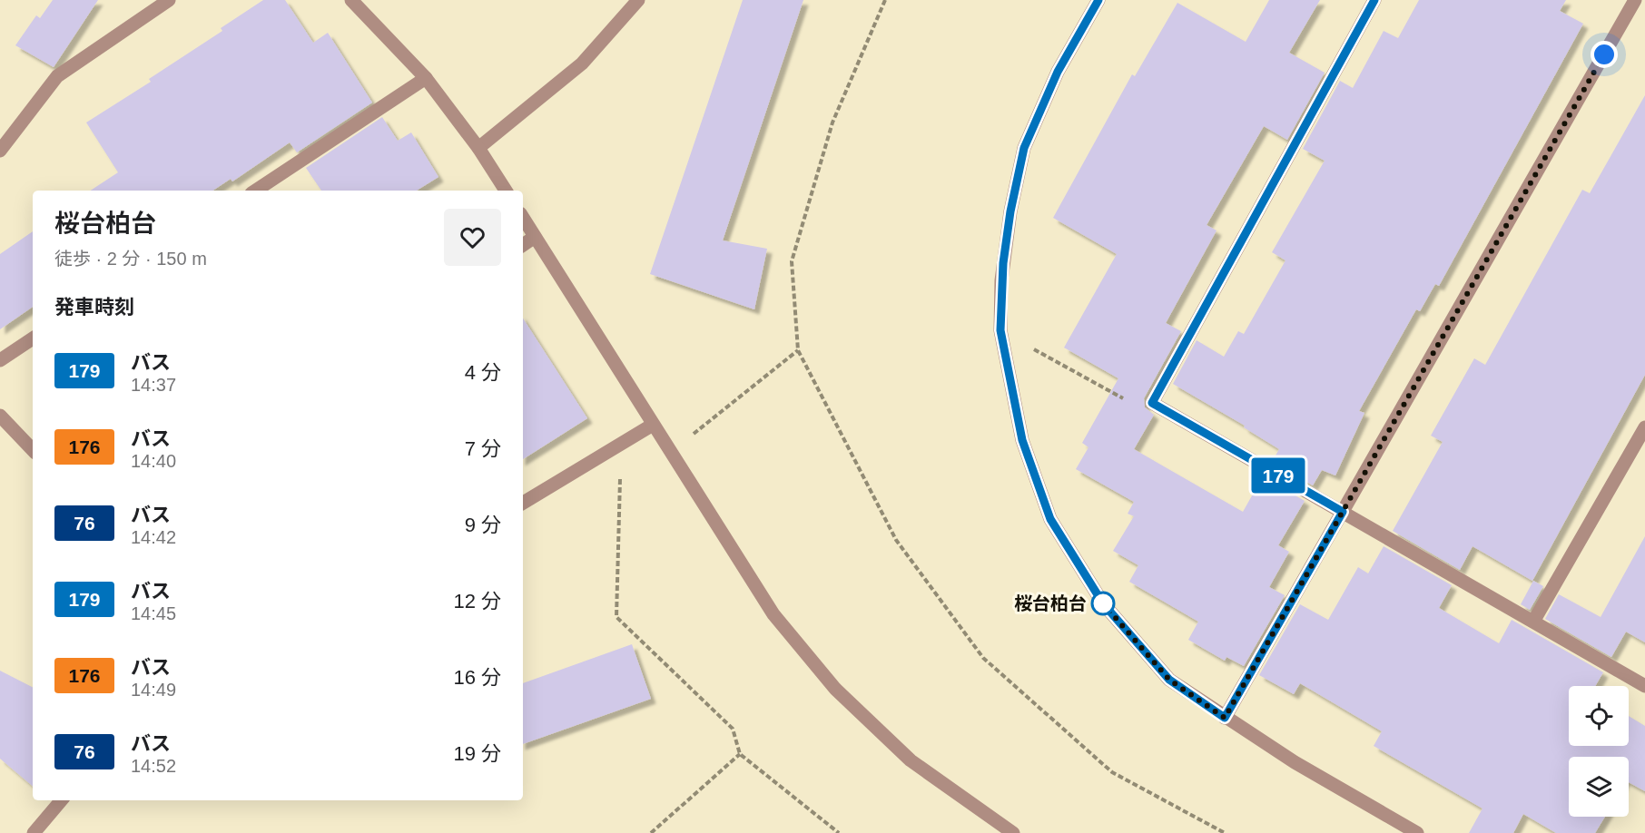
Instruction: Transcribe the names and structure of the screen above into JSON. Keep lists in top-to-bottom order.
{
  "places": ["桜台柏台"],
  "lines": ["bus line 179"],
  "page": {
    "on_map": "179",
    "heading": [
      ["桜台柏台", "徒歩 · 2 分 · 150 m"],
      "発車時刻"
    ],
    "list": [
      {
        "mark": "179",
        "name": "バス",
        "note": "14:37",
        "value": "4 分"
      },
      {
        "mark": "176",
        "name": "バス",
        "note": "14:40",
        "value": "7 分"
      },
      {
        "mark": "76",
        "name": "バス",
        "note": "14:42",
        "value": "9 分"
      },
      {
        "mark": "179",
        "name": "バス",
        "note": "14:45",
        "value": "12 分"
      },
      {
        "mark": "176",
        "name": "バス",
        "note": "14:49",
        "value": "16 分"
      },
      {
        "mark": "76",
        "name": "バス",
        "note": "14:52",
        "value": "19 分"
      }
    ]
  }
}
